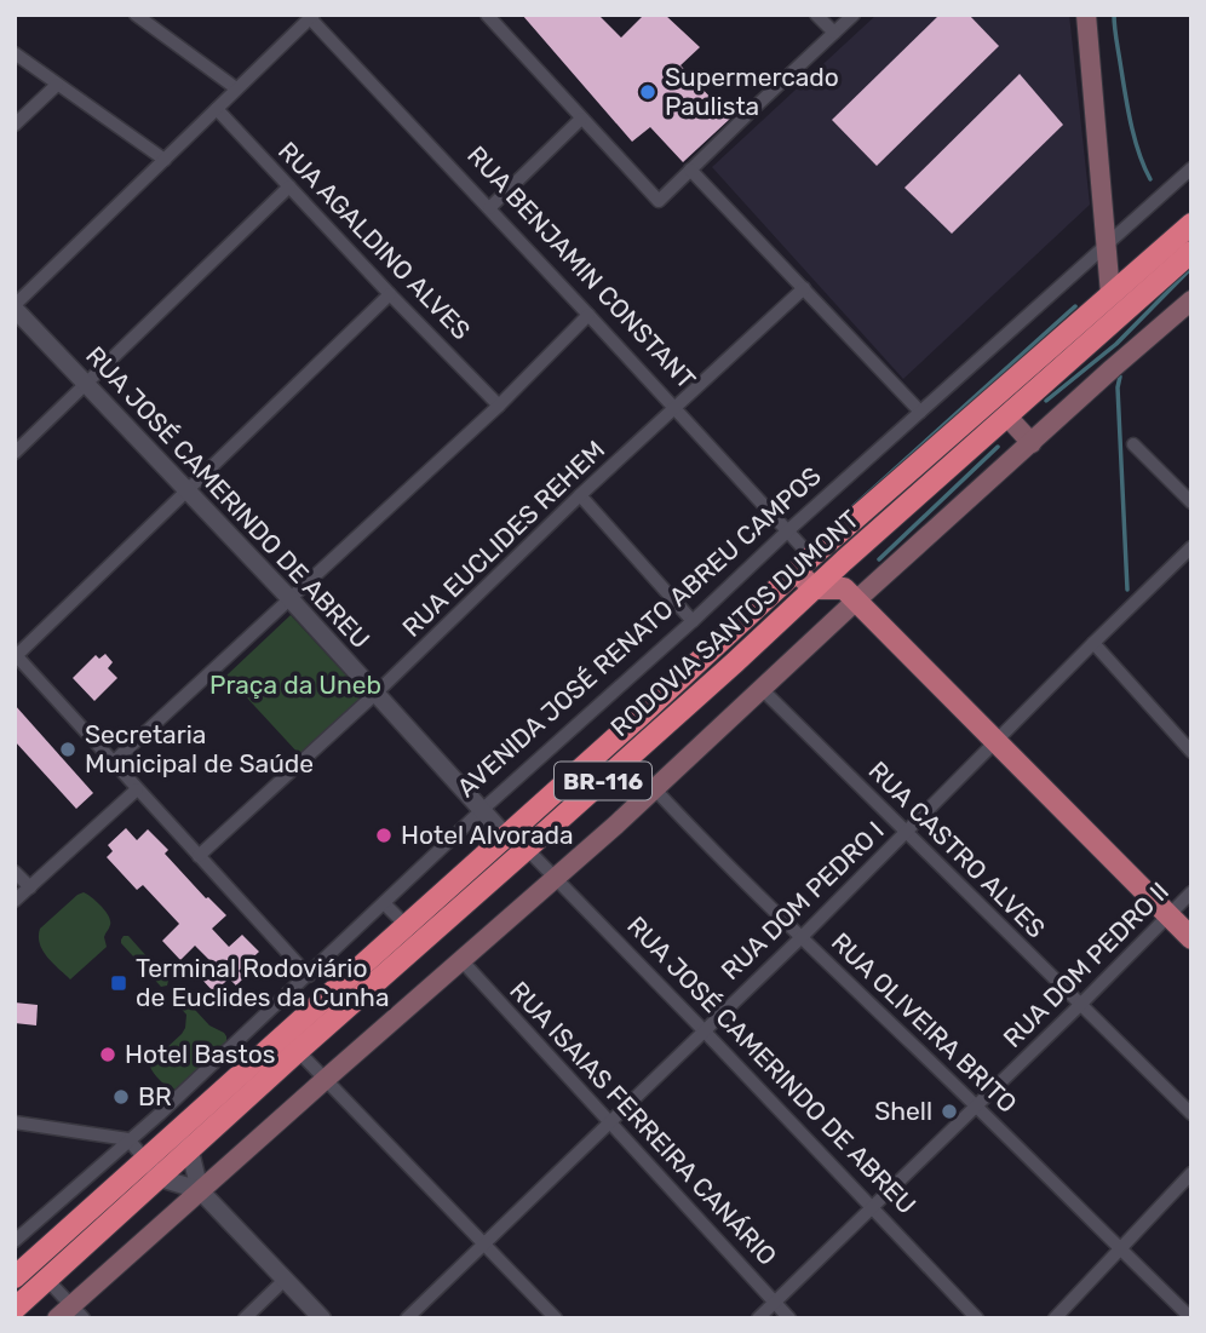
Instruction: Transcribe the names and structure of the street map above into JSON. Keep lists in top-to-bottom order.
{
  "streets": {
    "highway": ["RODOVIA SANTOS DUMONT", "BR-116"],
    "main road": ["RUA BENJAMIN CONSTANT"],
    "street": [
      "RUA AGALDINO ALVES",
      "RUA JOSÉ CAMERINDO DE ABREU",
      "RUA EUCLIDES REHEM",
      "AVENIDA JOSÉ RENATO ABREU CAMPOS",
      "RUA CASTRO ALVES",
      "RUA DOM PEDRO I",
      "RUA DOM PEDRO II",
      "RUA OLIVEIRA BRITO",
      "RUA ISAIAS FERREIRA CANÁRIO"
    ]
  },
  "crossings": [
    ["RUA BENJAMIN CONSTANT", "RUA EUCLIDES REHEM"],
    ["RUA BENJAMIN CONSTANT", "RODOVIA SANTOS DUMONT"],
    ["RUA BENJAMIN CONSTANT", "AVENIDA JOSÉ RENATO ABREU CAMPOS"],
    ["RUA JOSÉ CAMERINDO DE ABREU", "RUA EUCLIDES REHEM"],
    ["RUA JOSÉ CAMERINDO DE ABREU", "RODOVIA SANTOS DUMONT"],
    ["RUA JOSÉ CAMERINDO DE ABREU", "AVENIDA JOSÉ RENATO ABREU CAMPOS"],
    ["RUA JOSÉ CAMERINDO DE ABREU", "RUA DOM PEDRO I"],
    ["RUA JOSÉ CAMERINDO DE ABREU", "RUA DOM PEDRO II"],
    ["RODOVIA SANTOS DUMONT", "RUA OLIVEIRA BRITO"],
    ["RUA CASTRO ALVES", "RUA DOM PEDRO I"],
    ["RUA CASTRO ALVES", "RUA DOM PEDRO II"],
    ["RUA DOM PEDRO I", "RUA OLIVEIRA BRITO"],
    ["RUA DOM PEDRO I", "RUA ISAIAS FERREIRA CANÁRIO"],
    ["RUA DOM PEDRO II", "RUA OLIVEIRA BRITO"],
    ["RUA DOM PEDRO II", "RUA ISAIAS FERREIRA CANÁRIO"]
  ],
  "parks": ["Praça da Uneb"],
  "places": {
    "other": [
      "Supermercado Paulista",
      "Secretaria Municipal de Saúde",
      "Hotel Alvorada",
      "Hotel Bastos",
      "BR",
      "Shell"
    ],
    "transit": ["Terminal Rodoviário de Euclides da Cunha"]
  }
}
